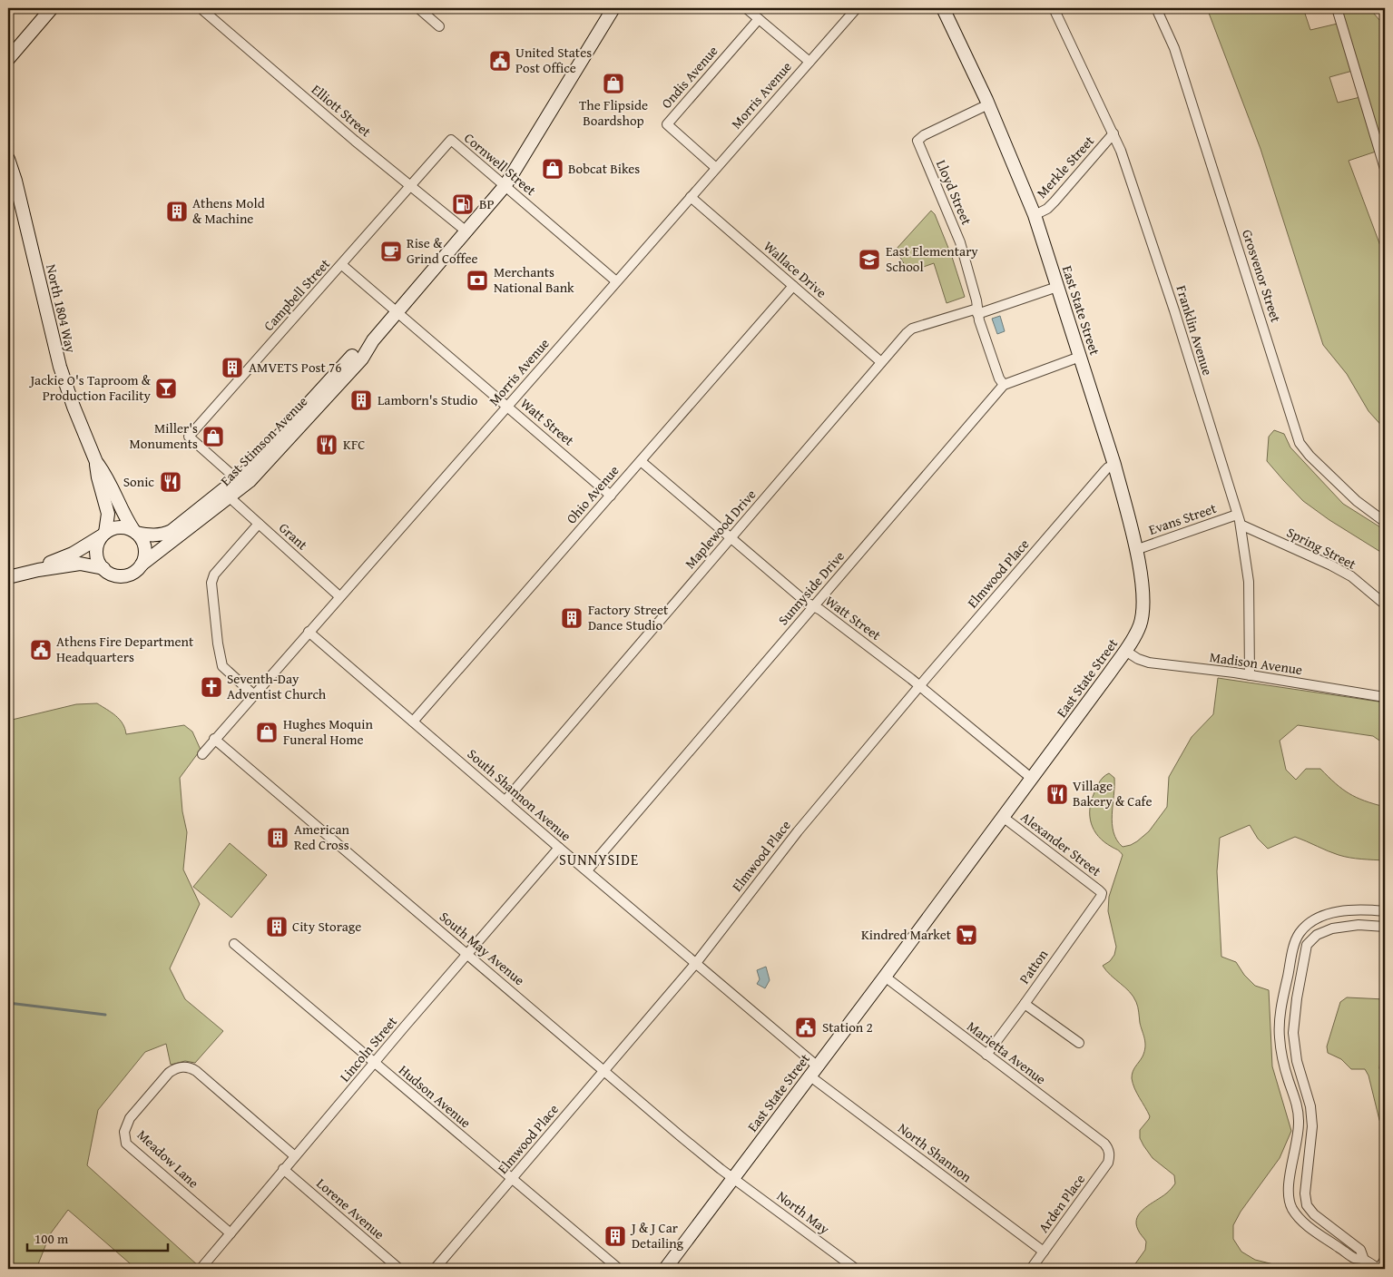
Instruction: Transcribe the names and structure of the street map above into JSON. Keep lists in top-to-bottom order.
{
  "streets": {
    "main road": ["North 1804 Way", "East State Street", "East Stimson Avenue"],
    "street": [
      "Ondis Avenue",
      "Morris Avenue",
      "Elliott Street",
      "Cornwell Street",
      "Merkle Street",
      "Lloyd Street",
      "Wallace Drive",
      "Grosvenor Street",
      "Campbell Street",
      "Franklin Avenue",
      "Watt Street",
      "Ohio Avenue",
      "Evans Street",
      "Maplewood Drive",
      "Grant",
      "Spring Street",
      "Elmwood Place",
      "Sunnyside Drive",
      "Madison Avenue",
      "South Shannon Avenue",
      "Alexander Street",
      "South May Avenue",
      "Patton",
      "Lincoln Street",
      "Marietta Avenue",
      "Hudson Avenue",
      "North Shannon",
      "Meadow Lane",
      "Arden Place",
      "Lorene Avenue",
      "North May"
    ]
  },
  "crossings": [
    ["Ondis Avenue", "Morris Avenue"],
    ["Morris Avenue", "Cornwell Street"],
    ["Morris Avenue", "Wallace Drive"],
    ["Morris Avenue", "Campbell Street"],
    ["Morris Avenue", "Watt Street"],
    ["Morris Avenue", "Grant"],
    ["Morris Avenue", "South Shannon Avenue"],
    ["Morris Avenue", "South May Avenue"],
    ["Elliott Street", "Cornwell Street"],
    ["Elliott Street", "East Stimson Avenue"],
    ["Cornwell Street", "Campbell Street"],
    ["Cornwell Street", "East Stimson Avenue"],
    ["Merkle Street", "East State Street"],
    ["Merkle Street", "Franklin Avenue"],
    ["Lloyd Street", "East State Street"],
    ["Lloyd Street", "Maplewood Drive"],
    ["Lloyd Street", "Sunnyside Drive"],
    ["Wallace Drive", "Ohio Avenue"],
    ["Wallace Drive", "Maplewood Drive"],
    ["Campbell Street", "Watt Street"],
    ["Campbell Street", "East Stimson Avenue"],
    ["North 1804 Way", "East Stimson Avenue"],
    ["East State Street", "Watt Street"],
    ["East State Street", "Evans Street"],
    ["East State Street", "Maplewood Drive"],
    ["East State Street", "Elmwood Place"],
    ["East State Street", "Sunnyside Drive"],
    ["East State Street", "Madison Avenue"],
    ["East State Street", "South Shannon Avenue"],
    ["East State Street", "Alexander Street"],
    ["East State Street", "South May Avenue"],
    ["East State Street", "Marietta Avenue"],
    ["East State Street", "North Shannon"],
    ["East State Street", "North May"],
    ["Franklin Avenue", "Evans Street"],
    ["Franklin Avenue", "Spring Street"],
    ["Franklin Avenue", "Madison Avenue"],
    ["Watt Street", "Ohio Avenue"],
    ["Watt Street", "Maplewood Drive"],
    ["Watt Street", "Elmwood Place"],
    ["Watt Street", "Sunnyside Drive"],
    ["East Stimson Avenue", "Grant"],
    ["Ohio Avenue", "South Shannon Avenue"],
    ["Maplewood Drive", "South Shannon Avenue"],
    ["Elmwood Place", "South Shannon Avenue"],
    ["Elmwood Place", "South May Avenue"],
    ["Elmwood Place", "Hudson Avenue"],
    ["Sunnyside Drive", "South Shannon Avenue"],
    ["South Shannon Avenue", "Lincoln Street"],
    ["South Shannon Avenue", "North Shannon"],
    ["Alexander Street", "Patton"],
    ["South May Avenue", "Lincoln Street"],
    ["South May Avenue", "North May"],
    ["Patton", "Marietta Avenue"],
    ["Lincoln Street", "Hudson Avenue"],
    ["Lincoln Street", "Meadow Lane"],
    ["Lincoln Street", "Lorene Avenue"],
    ["Marietta Avenue", "Arden Place"],
    ["North Shannon", "Arden Place"]
  ],
  "districts": ["SUNNYSIDE"],
  "places": {
    "public building": ["United States Post Office", "Athens Fire Department Headquarters", "Station 2"],
    "shop": [
      "The Flipside Boardshop",
      "Bobcat Bikes",
      "Miller's Monuments",
      "Hughes Moquin Funeral Home"
    ],
    "fuel station": ["BP"],
    "building": [
      "Athens Mold & Machine",
      "AMVETS Post 76",
      "Lamborn's Studio",
      "Factory Street Dance Studio",
      "American Red Cross",
      "City Storage",
      "J & J Car Detailing"
    ],
    "cafe": ["Rise & Grind Coffee"],
    "school or university": ["East Elementary School"],
    "bank": ["Merchants National Bank"],
    "bar": ["Jackie O's Taproom & Production Facility"],
    "restaurant": ["KFC", "Sonic", "Village Bakery & Cafe"],
    "church": ["Seventh-Day Adventist Church"],
    "supermarket": ["Kindred Market"]
  },
  "scale_bar": "100 m"
}
